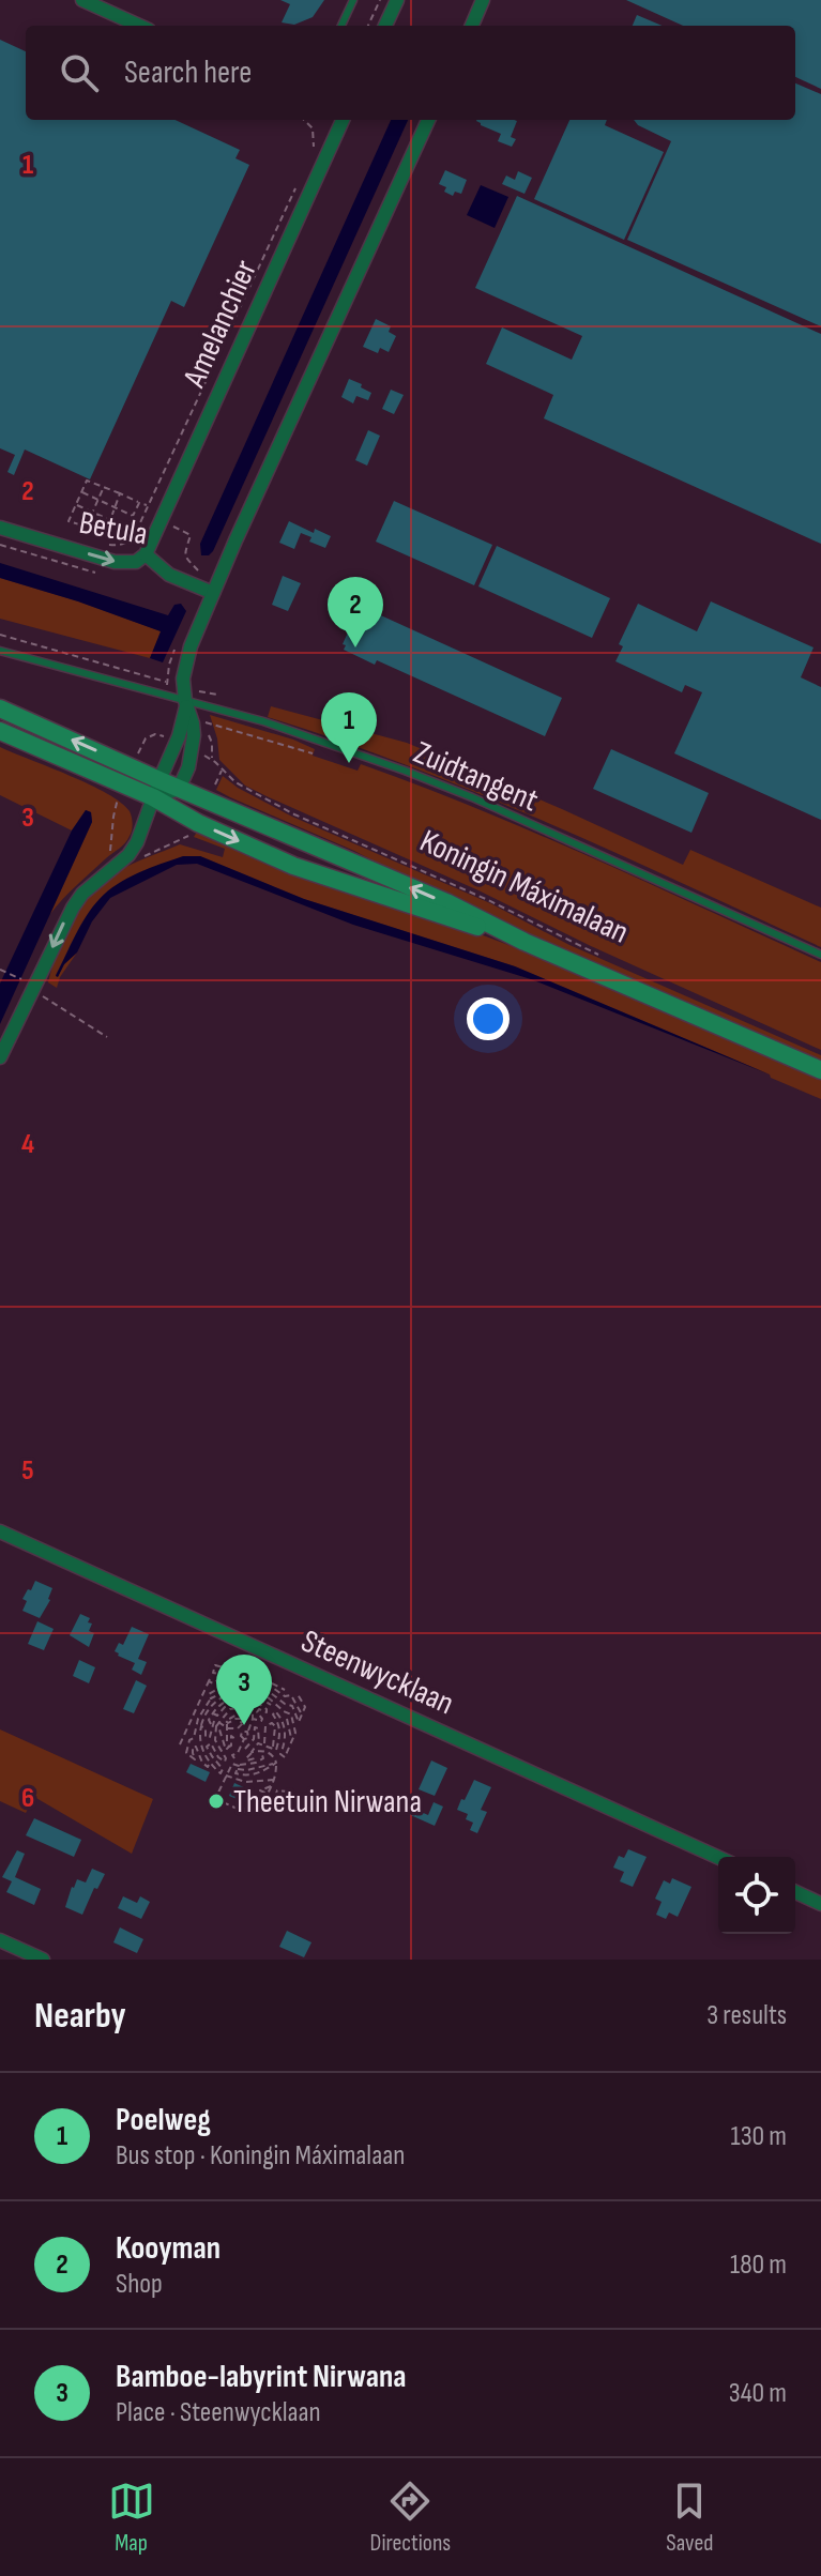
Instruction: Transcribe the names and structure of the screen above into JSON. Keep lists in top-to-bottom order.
{
  "streets": {
    "main road": ["Koningin Máximalaan"],
    "street": ["Amelanchier", "Betula", "Steenwycklaan"],
    "lane": ["Zuidtangent"]
  },
  "crossings": [
    ["Amelanchier", "Betula"]
  ],
  "one_way": ["Betula"],
  "places": ["Theetuin Nirwana"],
  "page": {
    "search": "Search here",
    "pins": ["2", "1", "3"],
    "heading": ["Nearby", "3 results"],
    "list": [
      {
        "mark": "1",
        "name": "Poelweg",
        "note": "Bus stop · Koningin Máximalaan",
        "value": "130 m"
      },
      {
        "mark": "2",
        "name": "Kooyman",
        "note": "Shop",
        "value": "180 m"
      },
      {
        "mark": "3",
        "name": "Bamboe-labyrint Nirwana",
        "note": "Place · Steenwycklaan",
        "value": "340 m"
      }
    ],
    "nav": ["Map", "Directions", "Saved"]
  },
  "grid": {
    "rows": [
      "1",
      "2",
      "3",
      "4",
      "5",
      "6"
    ]
  }
}
